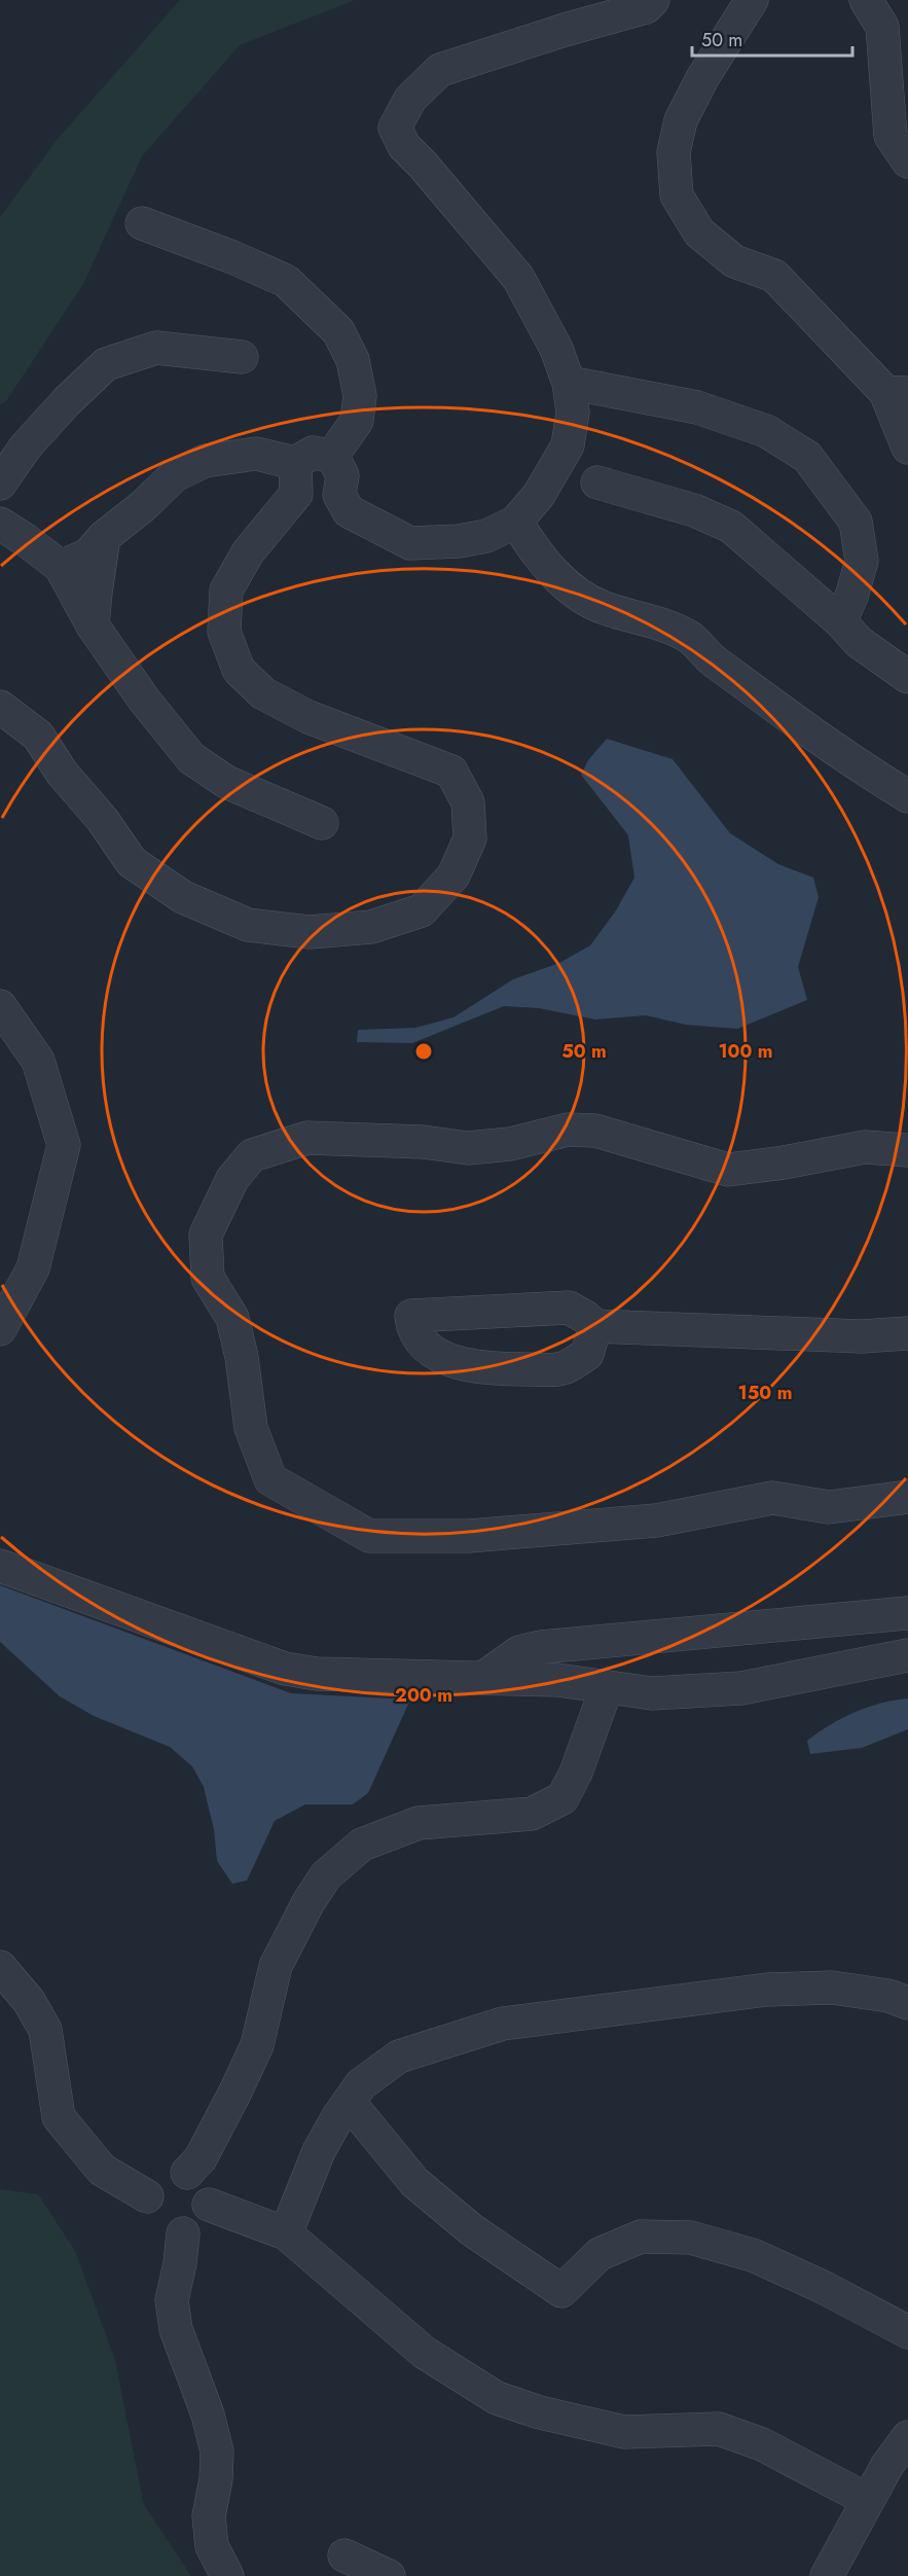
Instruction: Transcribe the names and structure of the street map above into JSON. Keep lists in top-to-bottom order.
{
  "scale_bar": "50 m",
  "rings": [
    "50 m",
    "100 m",
    "150 m",
    "200 m"
  ]
}
